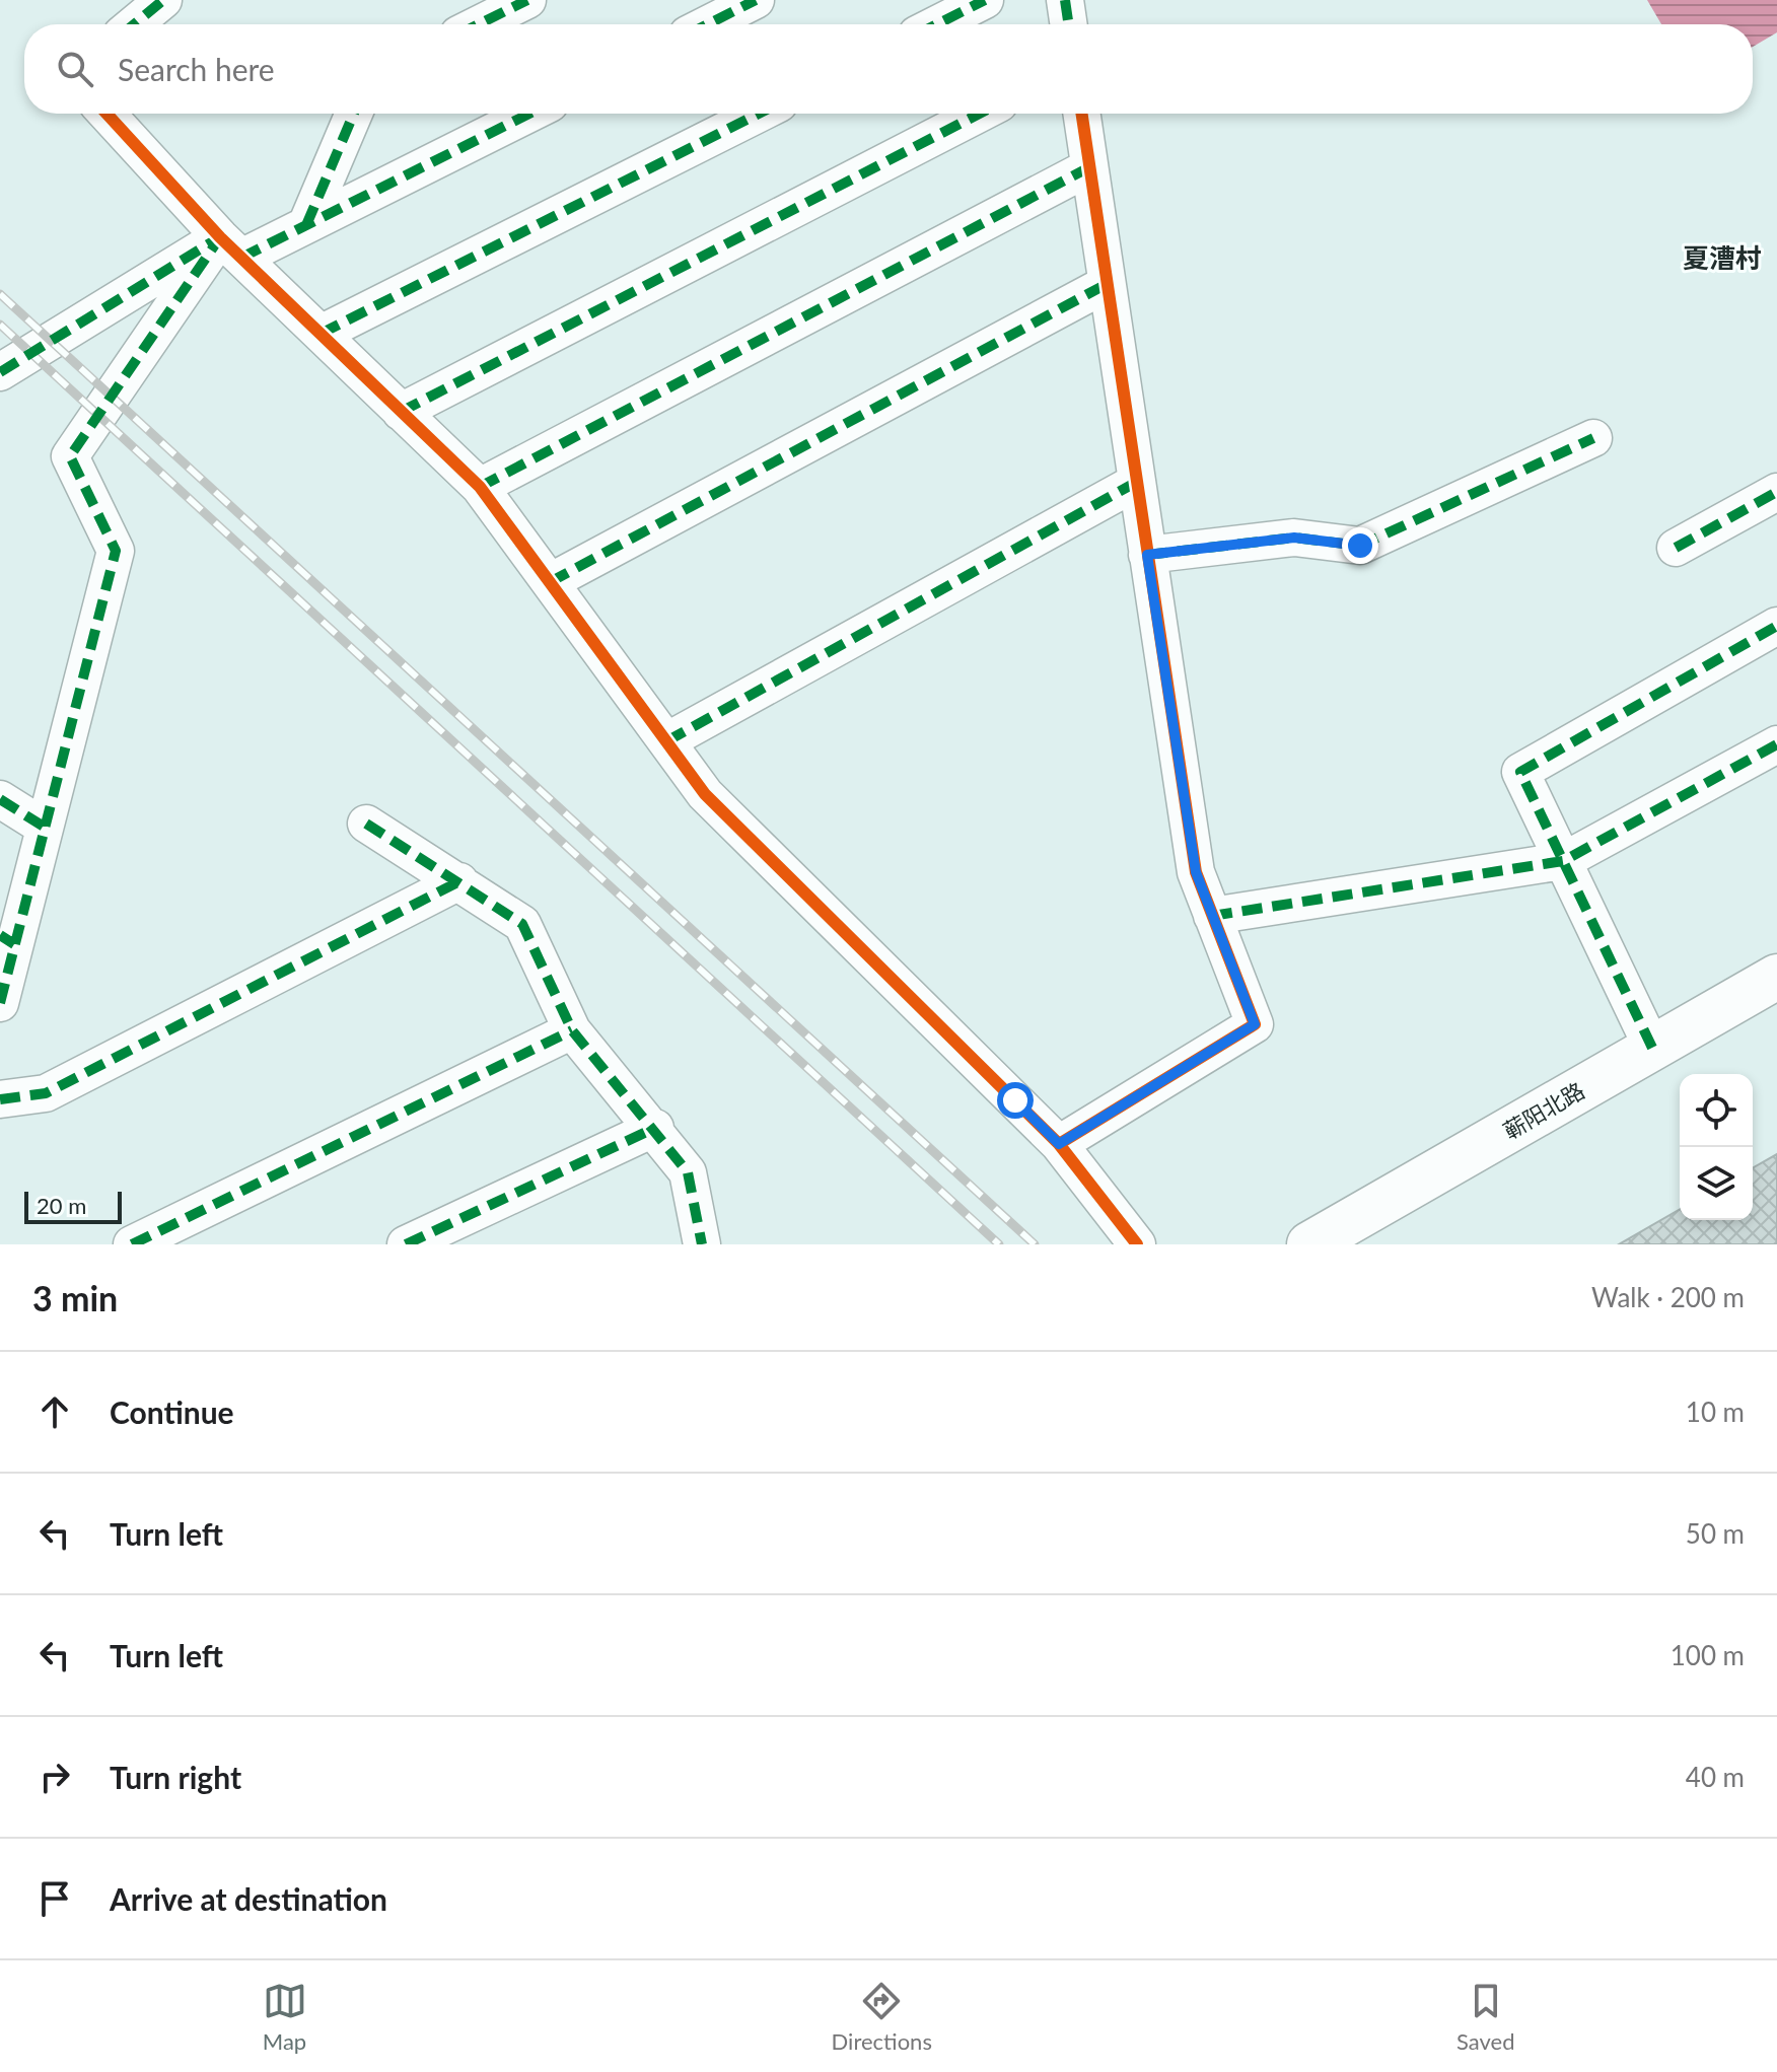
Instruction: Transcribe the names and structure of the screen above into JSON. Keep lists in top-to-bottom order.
{
  "streets": {
    "main road": ["蕲阳北路"]
  },
  "districts": ["夏漕村"],
  "scale_bar": "20 m",
  "page": {
    "search": "Search here",
    "scale": "20 m",
    "heading": ["3 min", "Walk · 200 m"],
    "list": [
      ["Continue", "10 m"],
      ["Turn left", "50 m"],
      ["Turn left", "100 m"],
      ["Turn right", "40 m"],
      "Arrive at destination"
    ],
    "nav": ["Map", "Directions", "Saved"]
  }
}
